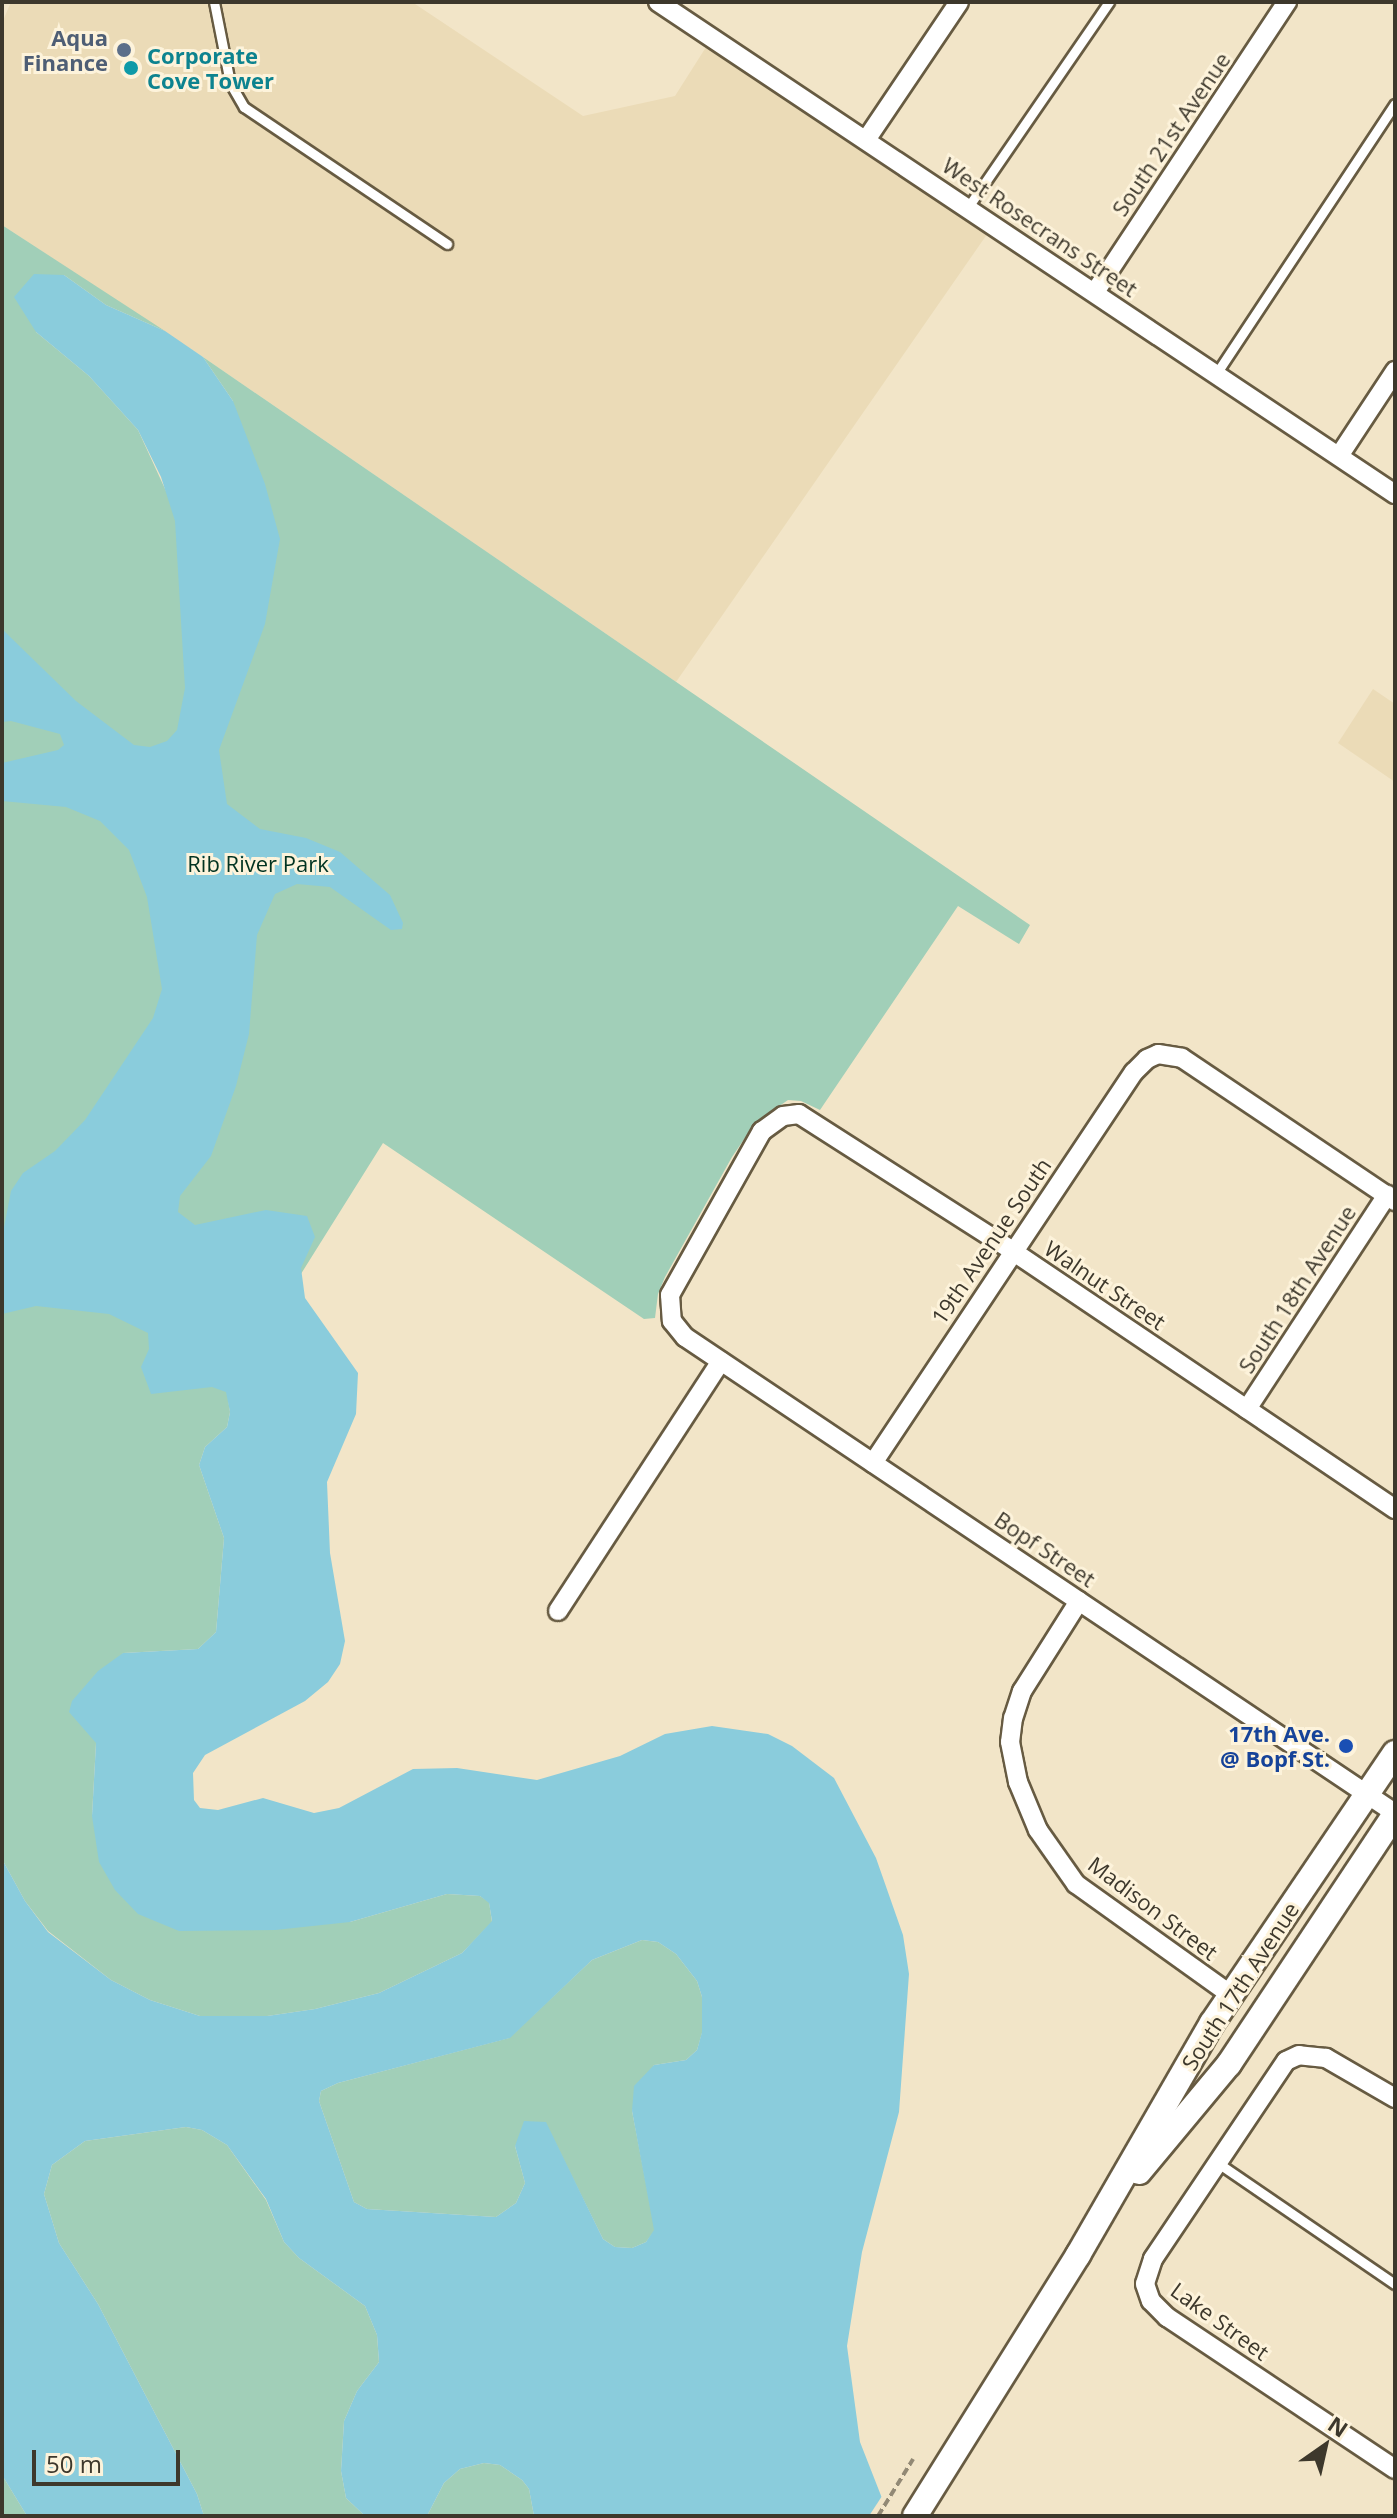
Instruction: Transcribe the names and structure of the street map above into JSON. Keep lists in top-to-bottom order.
{
  "streets": {
    "main road": ["South 17th Avenue"],
    "street": [
      "South 21st Avenue",
      "West Rosecrans Street",
      "19th Avenue South",
      "Walnut Street",
      "South 18th Avenue",
      "Bopf Street",
      "Madison Street",
      "Lake Street"
    ]
  },
  "crossings": [
    ["South 21st Avenue", "West Rosecrans Street"],
    ["19th Avenue South", "Walnut Street"],
    ["19th Avenue South", "South 18th Avenue"],
    ["19th Avenue South", "Bopf Street"],
    ["Walnut Street", "South 18th Avenue"],
    ["Walnut Street", "Bopf Street"],
    ["Bopf Street", "Madison Street"],
    ["Bopf Street", "South 17th Avenue"],
    ["Madison Street", "South 17th Avenue"]
  ],
  "parks": ["Rib River Park"],
  "places": ["Aqua Finance", "Corporate Cove Tower", "17th Ave. @ Bopf St."],
  "scale_bar": "50 m",
  "north": "top right"
}
